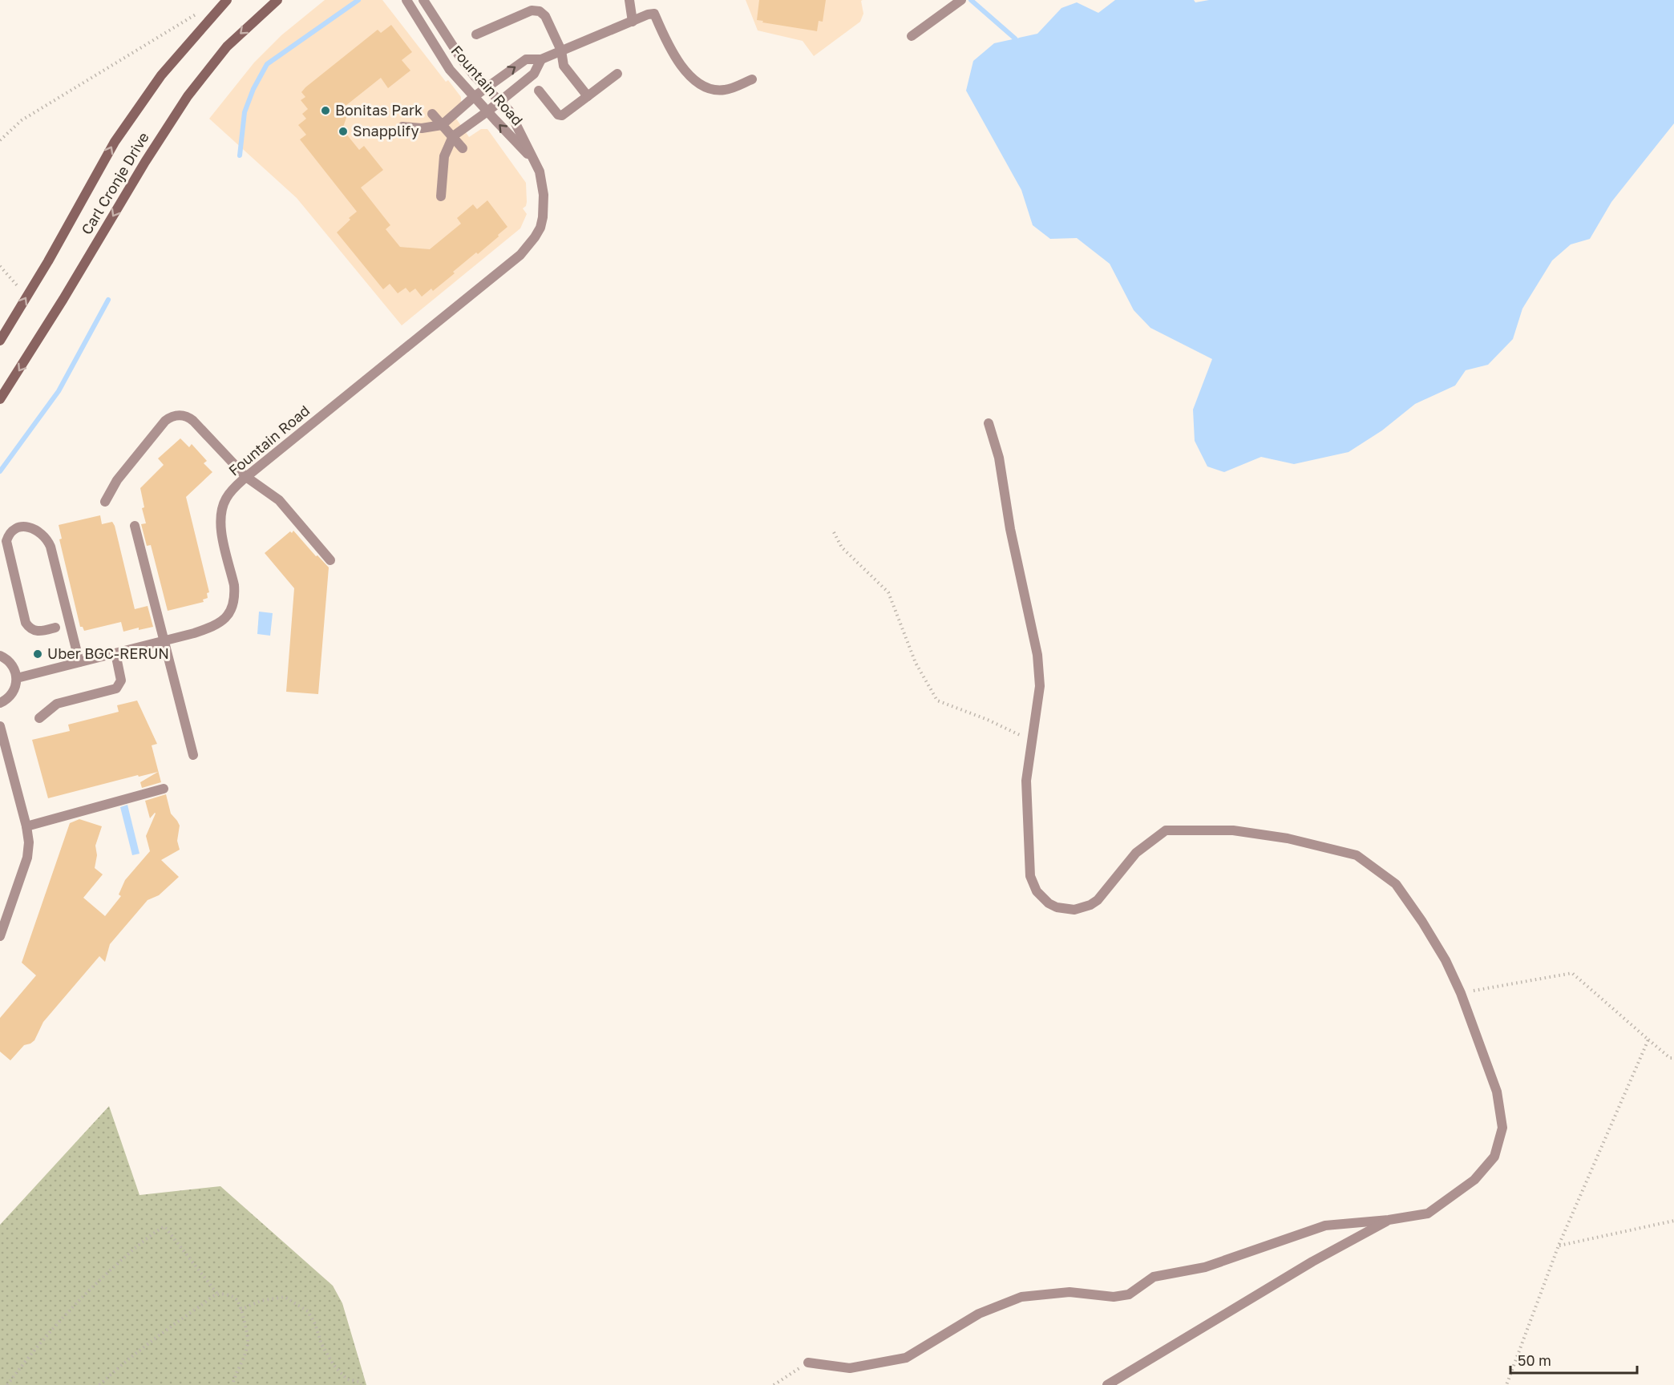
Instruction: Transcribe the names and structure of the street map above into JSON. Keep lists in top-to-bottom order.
{
  "streets": {
    "main road": ["Carl Cronje Drive"],
    "street": ["Fountain Road"]
  },
  "places": ["Bonitas Park", "Snapplify", "Uber BGC-RERUN"],
  "scale_bar": "50 m"
}
